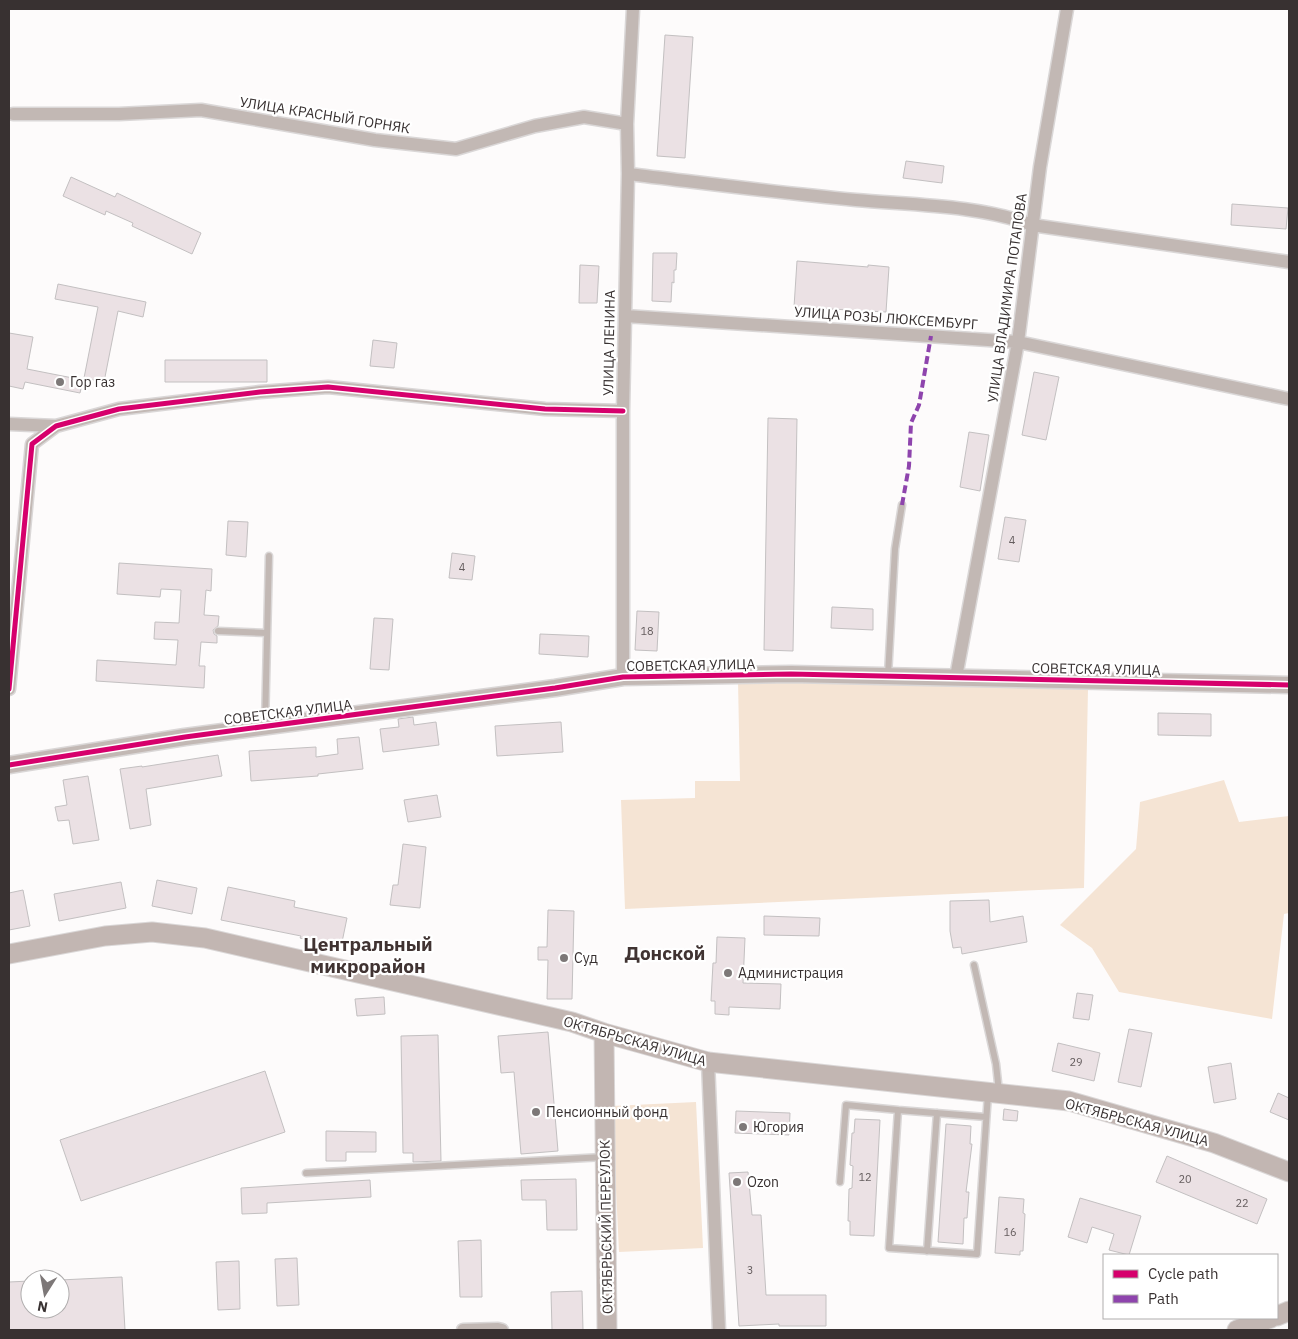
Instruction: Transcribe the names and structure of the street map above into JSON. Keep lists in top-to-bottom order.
{
  "streets": {
    "main road": ["ОКТЯБРЬСКАЯ УЛИЦА", "ОКТЯБРЬСКИЙ ПЕРЕУЛОК"],
    "street": [
      "УЛИЦА КРАСНЫЙ ГОРНЯК",
      "УЛИЦА ВЛАДИМИРА ПОТАПОВА",
      "УЛИЦА РОЗЫ ЛЮКСЕМБУРГ",
      "УЛИЦА ЛЕНИНА",
      "СОВЕТСКАЯ УЛИЦА"
    ]
  },
  "crossings": [
    ["УЛИЦА КРАСНЫЙ ГОРНЯК", "УЛИЦА ЛЕНИНА"],
    ["УЛИЦА ВЛАДИМИРА ПОТАПОВА", "УЛИЦА РОЗЫ ЛЮКСЕМБУРГ"],
    ["УЛИЦА ВЛАДИМИРА ПОТАПОВА", "СОВЕТСКАЯ УЛИЦА"],
    ["УЛИЦА РОЗЫ ЛЮКСЕМБУРГ", "УЛИЦА ЛЕНИНА"],
    ["УЛИЦА ЛЕНИНА", "СОВЕТСКАЯ УЛИЦА"],
    ["ОКТЯБРЬСКАЯ УЛИЦА", "ОКТЯБРЬСКИЙ ПЕРЕУЛОК"]
  ],
  "districts": ["Центральный микрорайон", "Донской"],
  "places": [
    "Гор газ",
    "Суд",
    "Администрация",
    "Пенсионный фонд",
    "Югория",
    "Ozon"
  ],
  "house_numbers": [
    "4",
    "4",
    "18",
    "29",
    "12",
    "20",
    "22",
    "16",
    "3"
  ],
  "legend": ["Cycle path", "Path"],
  "north": "bottom"
}
